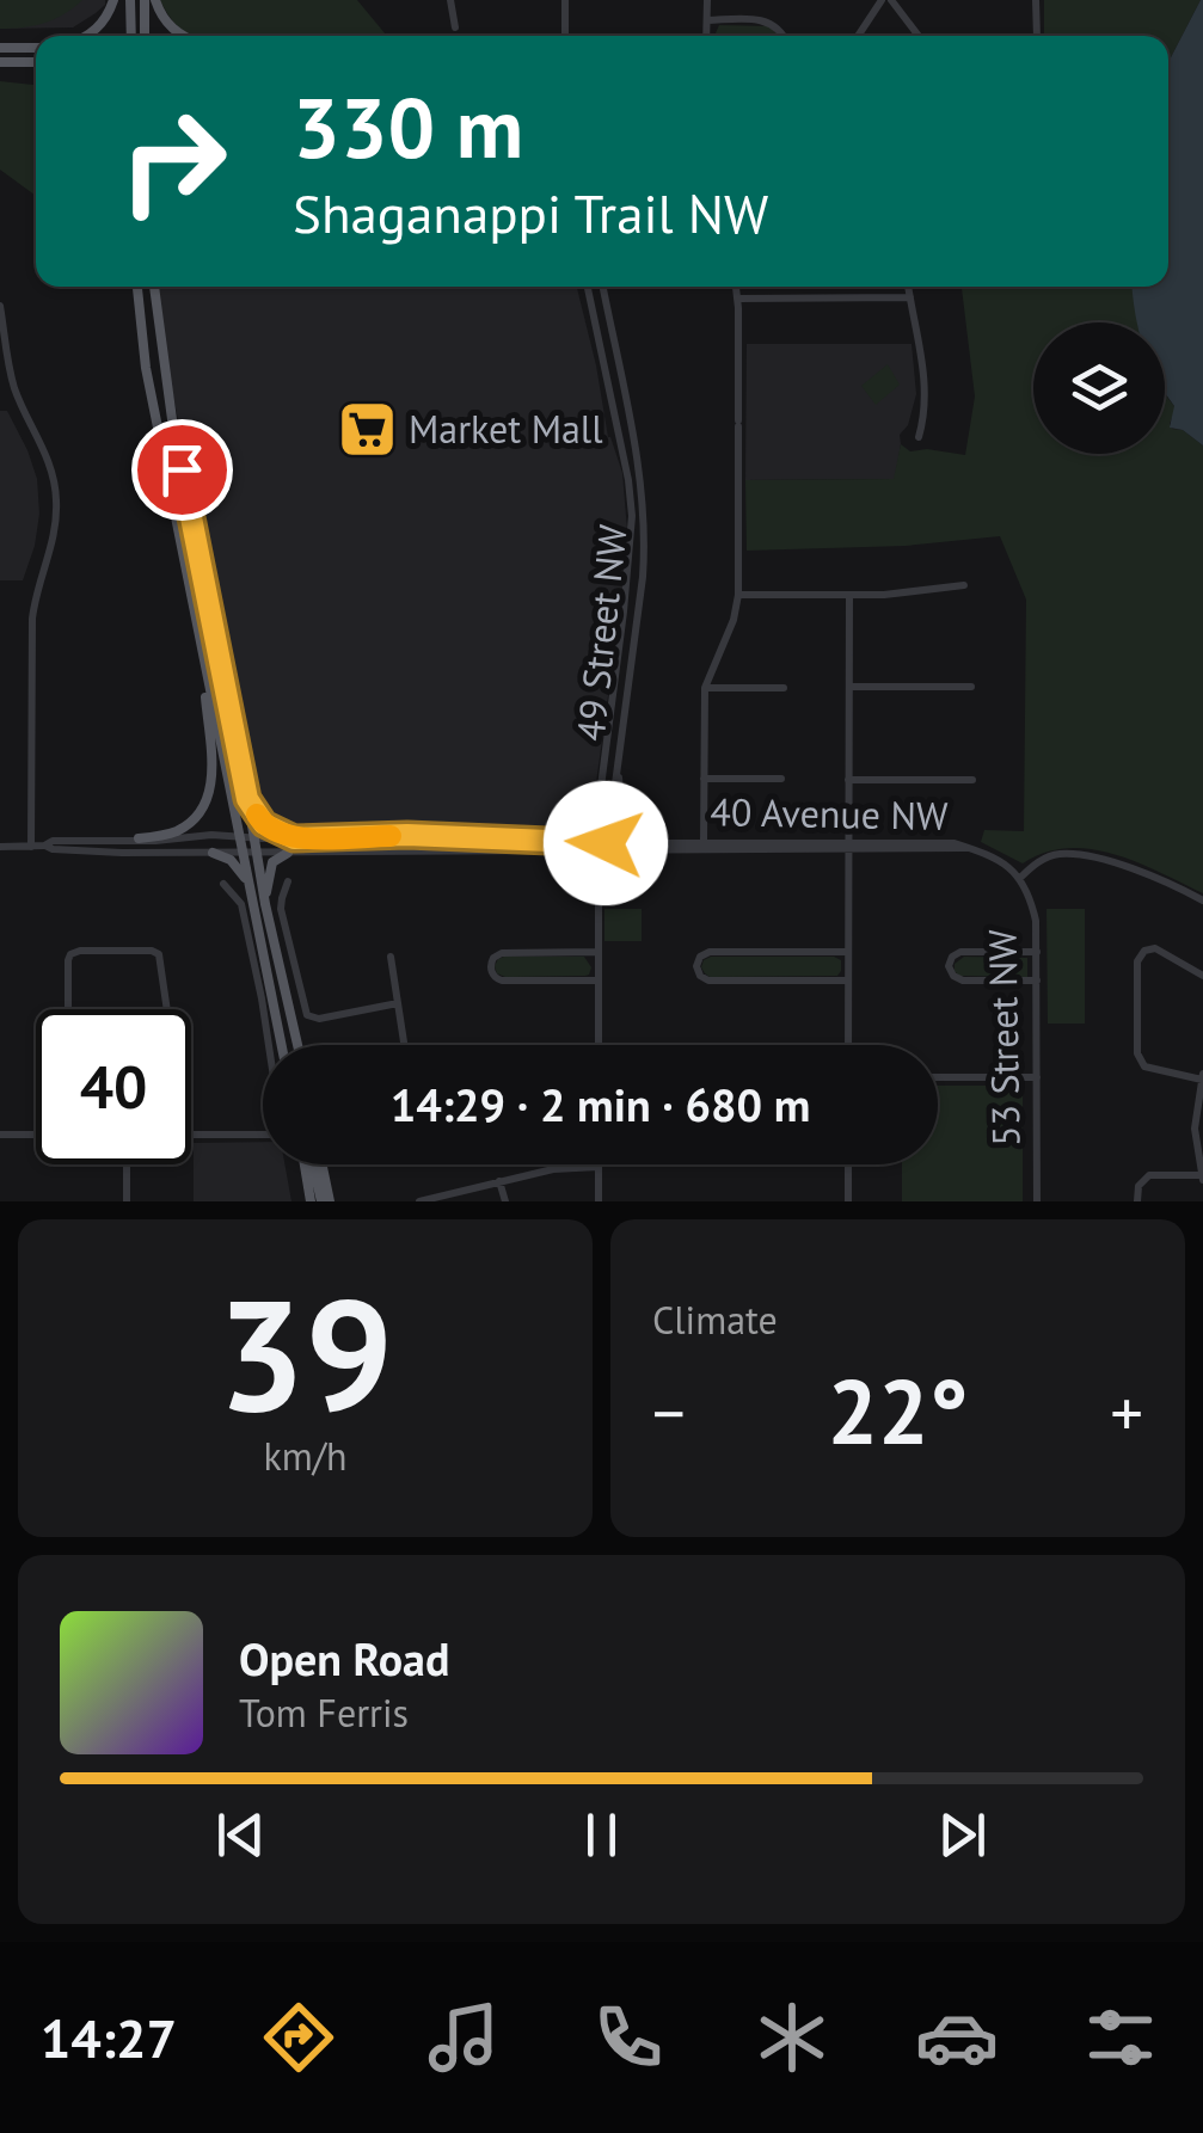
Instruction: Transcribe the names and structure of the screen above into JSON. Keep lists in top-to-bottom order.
{
  "streets": {
    "street": ["49 Street NW", "40 Avenue NW", "53 Street NW"]
  },
  "crossings": [
    ["49 Street NW", "40 Avenue NW"],
    ["40 Avenue NW", "53 Street NW"]
  ],
  "places": {
    "supermarket": ["Market Mall"]
  },
  "page": {
    "turn": ["330 m", "Shaganappi Trail NW"],
    "limit": "40",
    "trip": "14:29 · 2 min · 680 m",
    "tile": [
      ["39", "km/h"],
      "Climate"
    ],
    "heat": ["−", "22°", "+"],
    "song": ["Open Road", "Tom Ferris"],
    "tabs": "14:27"
  }
}
